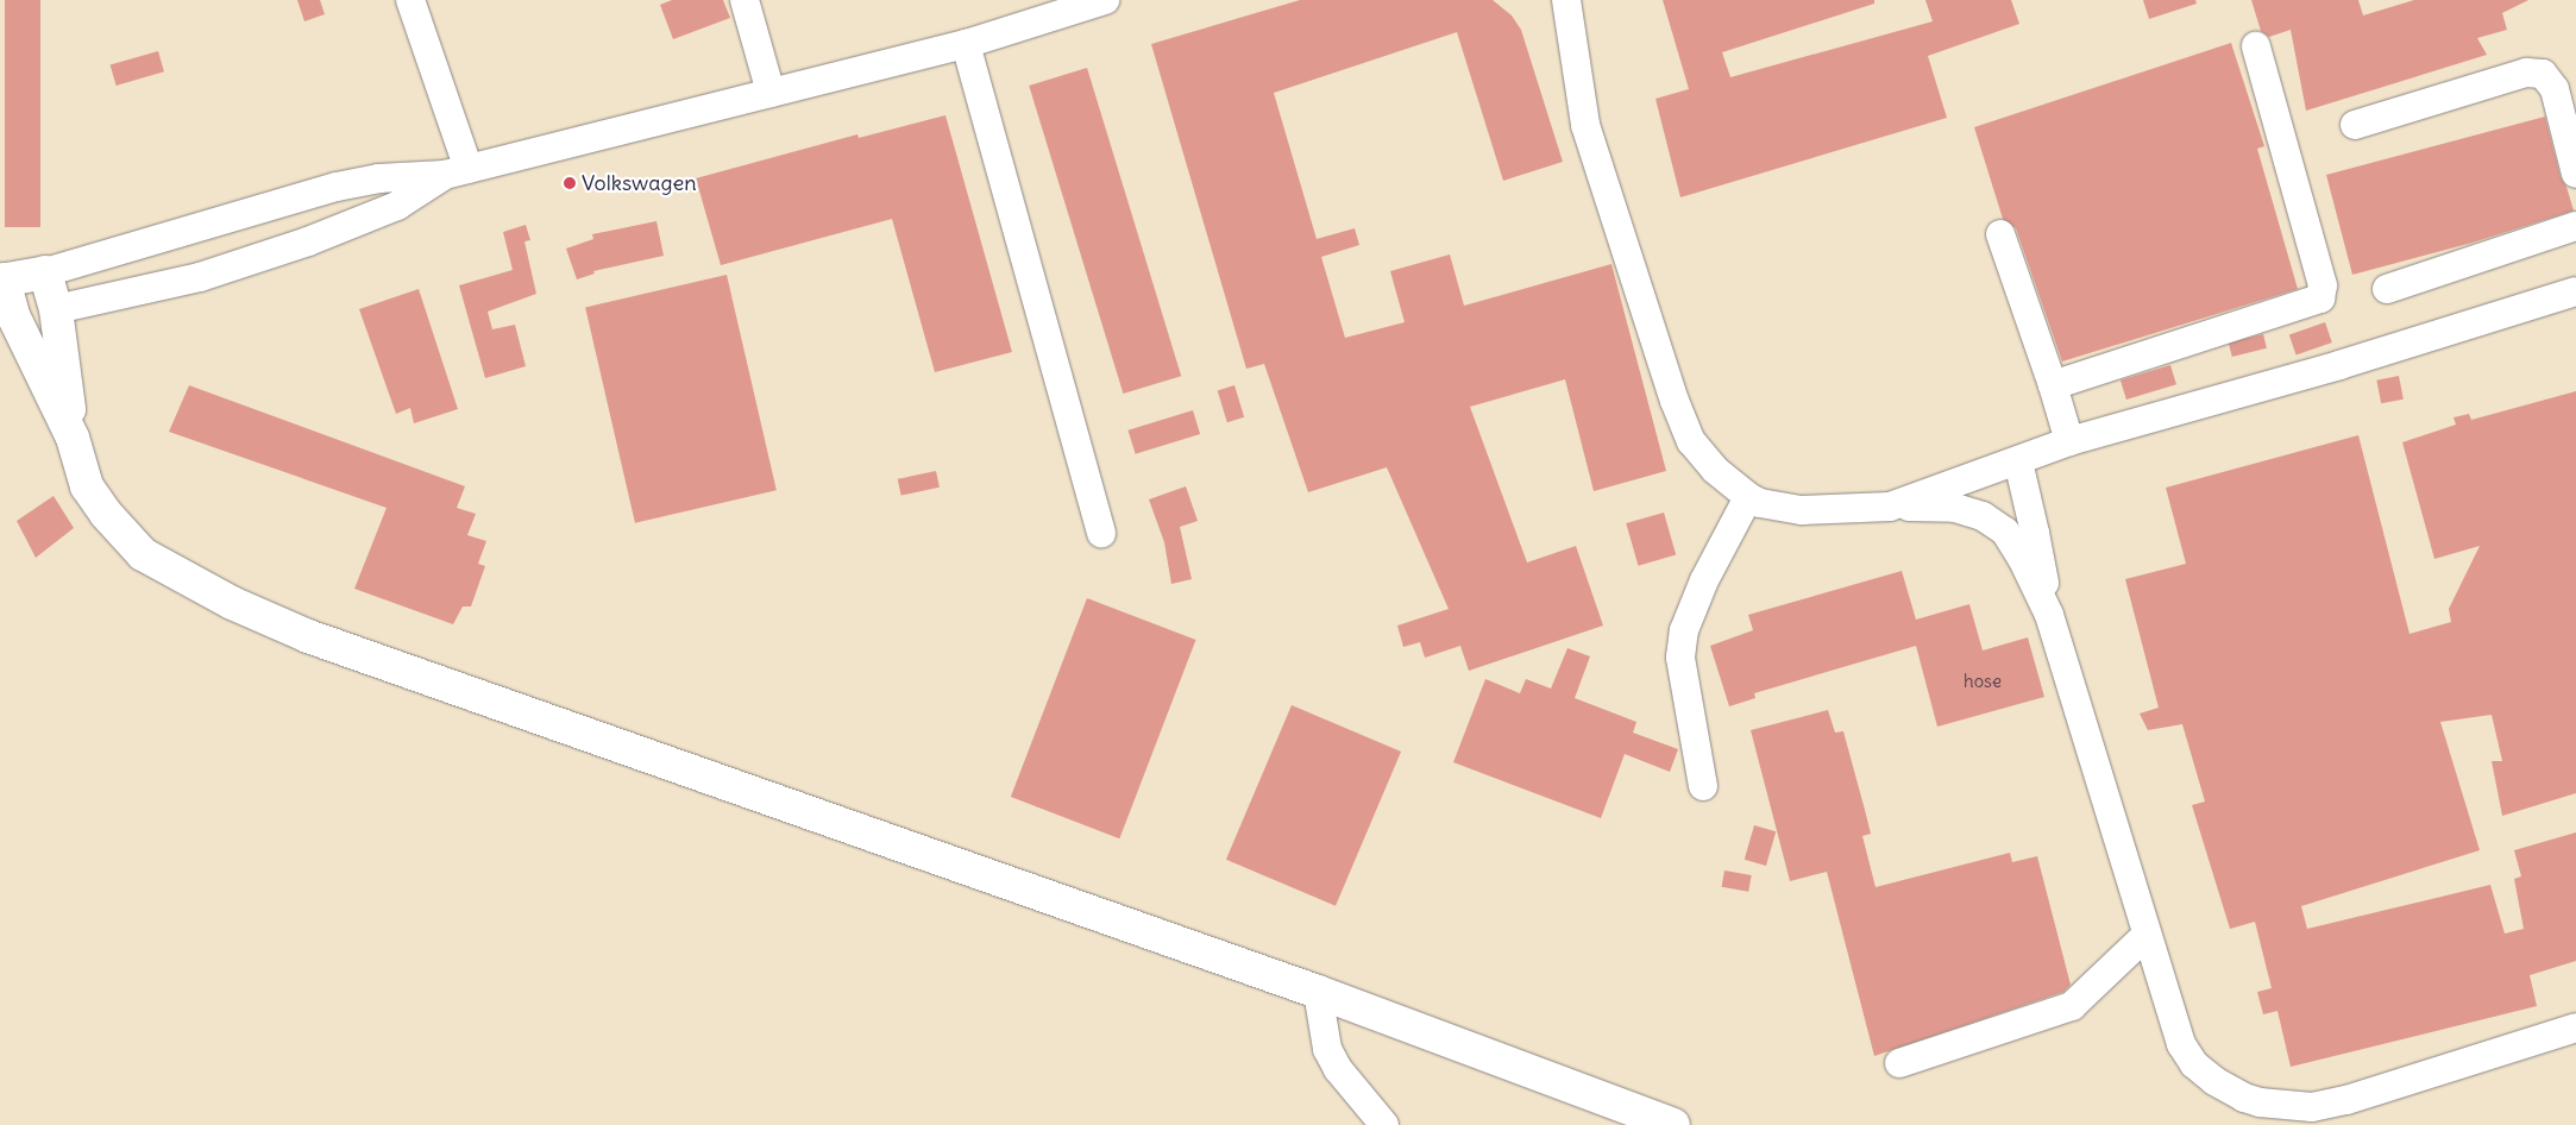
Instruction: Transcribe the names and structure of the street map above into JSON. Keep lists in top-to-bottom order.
{
  "places": ["Volkswagen"],
  "house_numbers": ["hose"]
}
